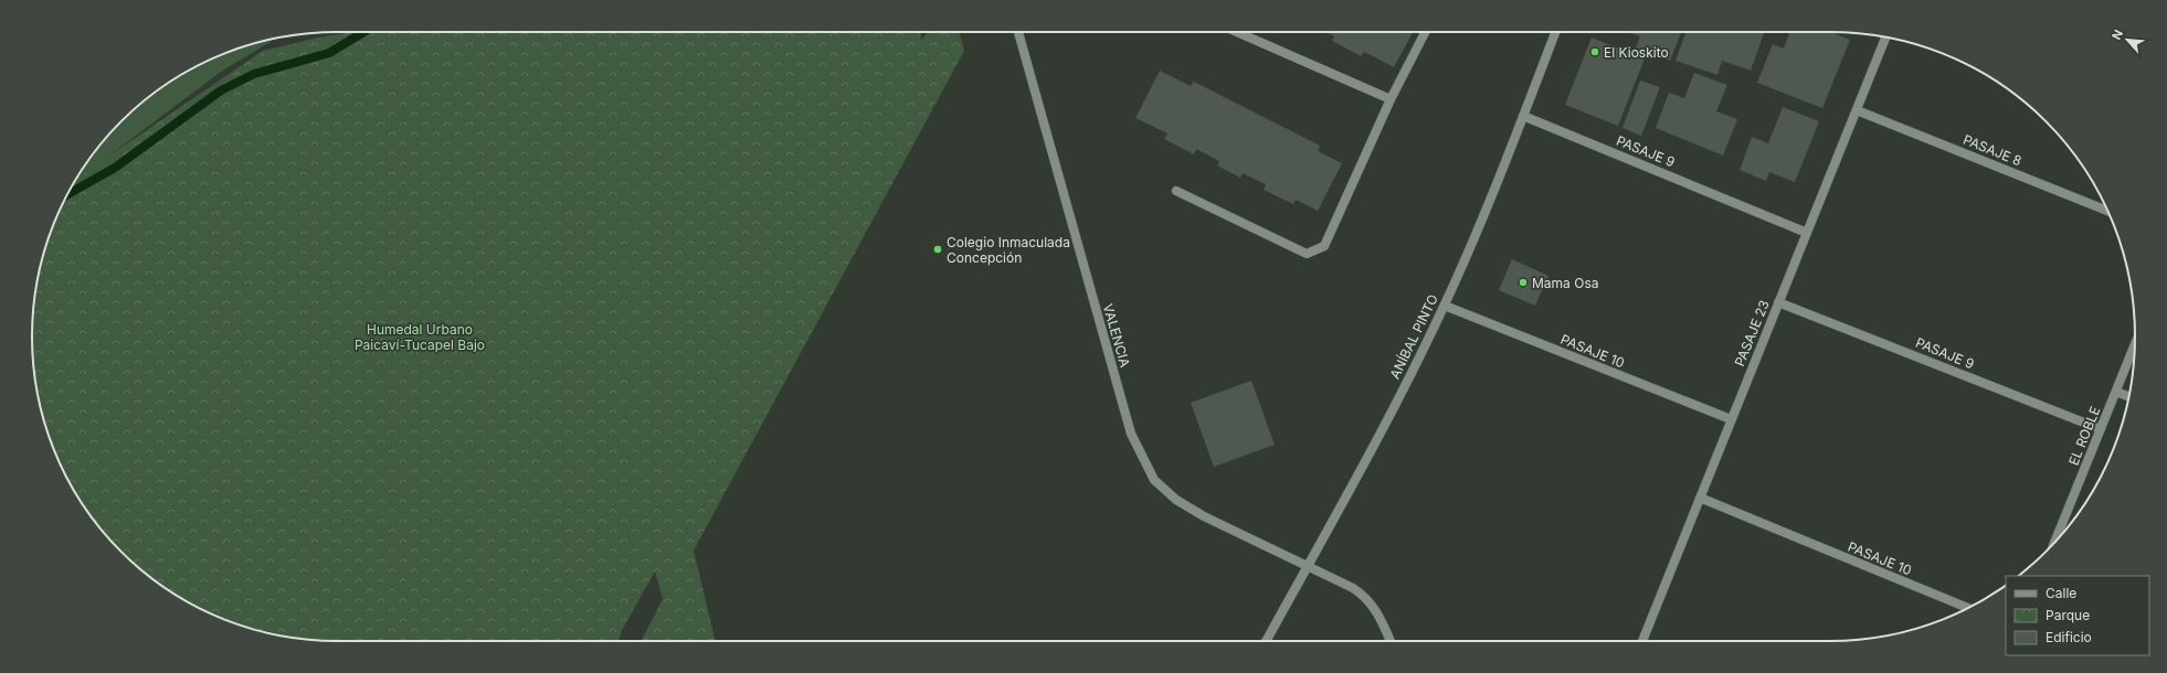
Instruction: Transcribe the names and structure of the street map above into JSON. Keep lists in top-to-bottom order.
{
  "streets": {
    "street": [
      "PASAJE 8",
      "PASAJE 9",
      "PASAJE 23",
      "VALENCIA",
      "ANÍBAL PINTO",
      "PASAJE 10",
      "EL ROBLE"
    ]
  },
  "crossings": [
    ["PASAJE 8", "PASAJE 23"],
    ["PASAJE 9", "PASAJE 23"],
    ["PASAJE 9", "ANÍBAL PINTO"],
    ["PASAJE 9", "EL ROBLE"],
    ["PASAJE 23", "PASAJE 10"],
    ["VALENCIA", "ANÍBAL PINTO"],
    ["ANÍBAL PINTO", "PASAJE 10"]
  ],
  "parks": ["Humedal Urbano Paicaví-Tucapel Bajo"],
  "places": ["El Kioskito", "Colegio Inmaculada Concepción", "Mama Osa"],
  "legend": ["Calle", "Parque", "Edificio"],
  "north": "top left"
}
